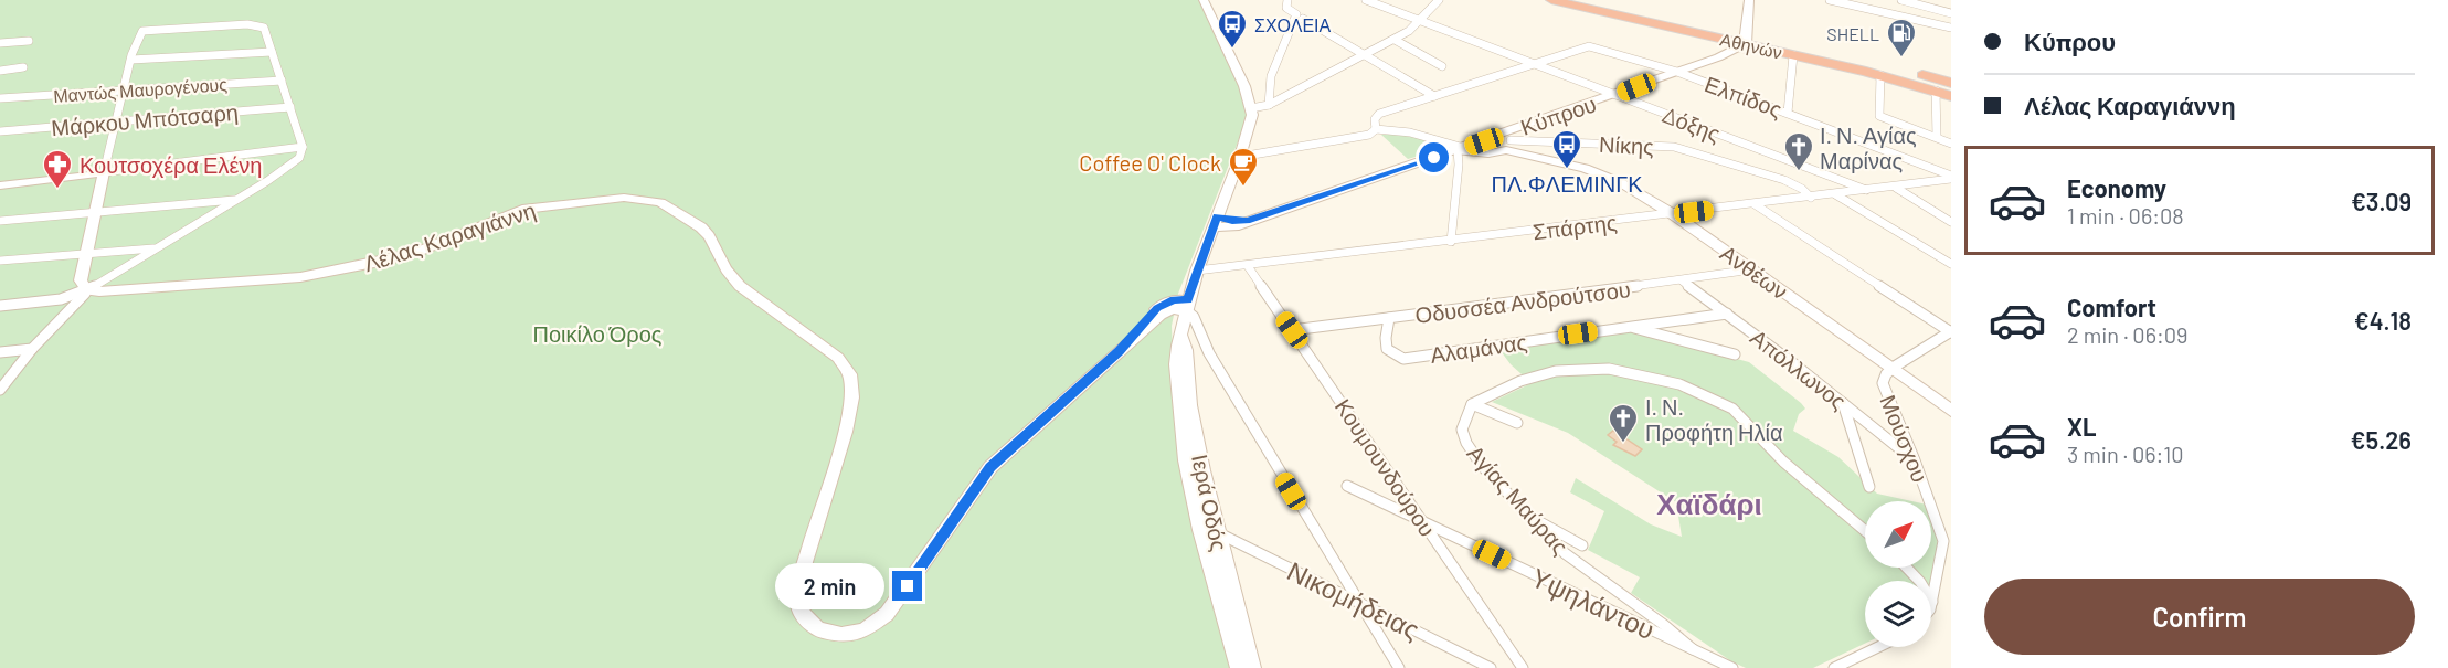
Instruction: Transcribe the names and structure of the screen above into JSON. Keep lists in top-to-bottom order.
{
  "streets": {
    "highway": ["Αθηνών"],
    "street": [
      "Μαντώς Μαυρογένους",
      "Ελπίδος",
      "Κύπρου",
      "Μάρκου Μπότσαρη",
      "Δόξης",
      "Νίκης",
      "Σπάρτης",
      "Λέλας Καραγιάννη",
      "Ανθέων",
      "Οδυσσέα Ανδρούτσου",
      "Αλαμάνας",
      "Απόλλωνος",
      "Μούσχου",
      "Κουμουνδούρου",
      "Αγίας Μαύρας",
      "Ιερά Οδός",
      "Νικομήδειας",
      "Υψηλάντου"
    ]
  },
  "crossings": [
    ["Αθηνών", "Κύπρου"],
    ["Ελπίδος", "Κύπρου"],
    ["Ελπίδος", "Δόξης"],
    ["Ελπίδος", "Σπάρτης"],
    ["Κύπρου", "Δόξης"],
    ["Κύπρου", "Νίκης"],
    ["Κύπρου", "Ανθέων"],
    ["Δόξης", "Σπάρτης"],
    ["Νίκης", "Σπάρτης"],
    ["Νίκης", "Ανθέων"],
    ["Σπάρτης", "Ανθέων"],
    ["Σπάρτης", "Κουμουνδούρου"],
    ["Σπάρτης", "Ιερά Οδός"],
    ["Λέλας Καραγιάννη", "Ιερά Οδός"],
    ["Ανθέων", "Οδυσσέα Ανδρούτσου"],
    ["Ανθέων", "Μούσχου"],
    ["Οδυσσέα Ανδρούτσου", "Αλαμάνας"],
    ["Οδυσσέα Ανδρούτσου", "Απόλλωνος"],
    ["Οδυσσέα Ανδρούτσου", "Κουμουνδούρου"],
    ["Αλαμάνας", "Απόλλωνος"],
    ["Απόλλωνος", "Μούσχου"],
    ["Κουμουνδούρου", "Υψηλάντου"],
    ["Αγίας Μαύρας", "Υψηλάντου"],
    ["Ιερά Οδός", "Νικομήδειας"]
  ],
  "districts": ["Χαϊδάρι"],
  "parks": ["Ποικίλο Όρος"],
  "places": {
    "bus stop": ["ΣΧΟΛΕΙΑ", "ΠΛ.ΦΛΕΜΙΝΓΚ"],
    "fuel station": ["SHELL"],
    "church": ["Ι. Ν. Αγίας Μαρίνας", "Ι. Ν. Προφήτη Ηλία"],
    "cafe": ["Coffee O' Clock"],
    "pharmacy": ["Κουτσοχέρα Ελένη"]
  },
  "north": "top right",
  "page": {
    "banner": ["Κύπρου", "Λέλας Καραγιάννη"],
    "list": [
      {
        "name": "Economy",
        "note": "1 min · 06:08",
        "value": "€3.09"
      },
      {
        "name": "Comfort",
        "note": "2 min · 06:09",
        "value": "€4.18"
      },
      {
        "name": "XL",
        "note": "3 min · 06:10",
        "value": "€5.26"
      }
    ],
    "bubble": "2 min",
    "buttons": "Confirm"
  }
}
